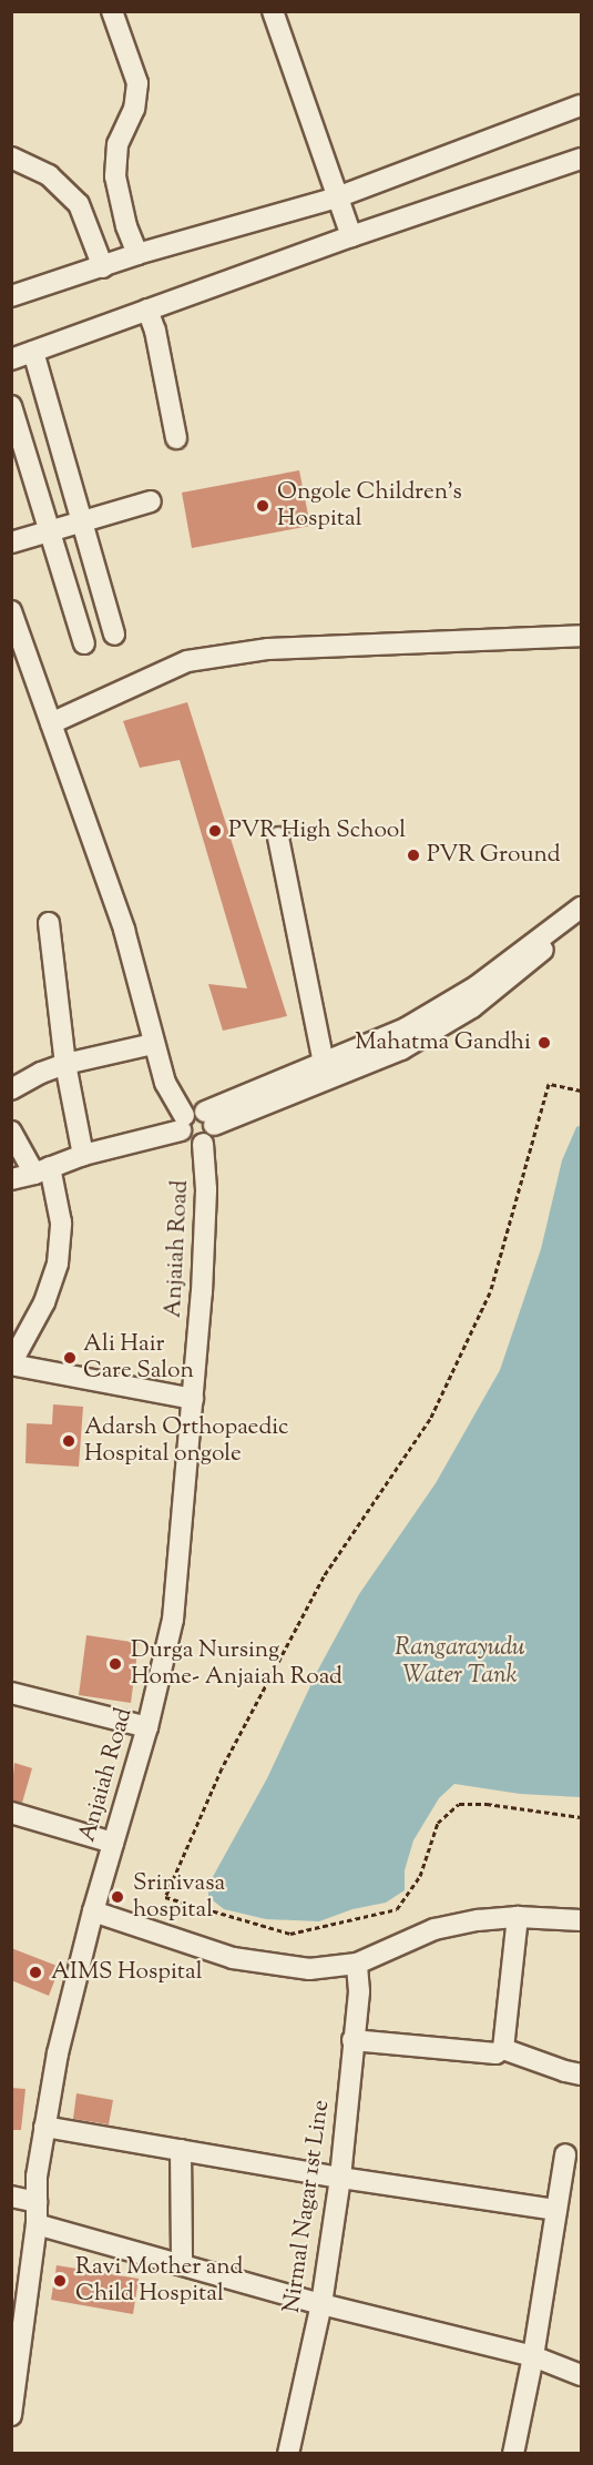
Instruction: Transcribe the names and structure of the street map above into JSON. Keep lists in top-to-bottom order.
{
  "streets": {
    "street": ["Anjaiah Road", "Nirmal Nagar 1st Line"]
  },
  "water": ["Rangarayudu Water Tank"],
  "places": [
    "Ongole Children's Hospital",
    "PVR High School",
    "PVR Ground",
    "Mahatma Gandhi",
    "Ali Hair Care Salon",
    "Adarsh Orthopaedic Hospital ongole",
    "Durga Nursing Home- Anjaiah Road",
    "Srinivasa hospital",
    "AIMS Hospital",
    "Ravi Mother and Child Hospital"
  ]
}
